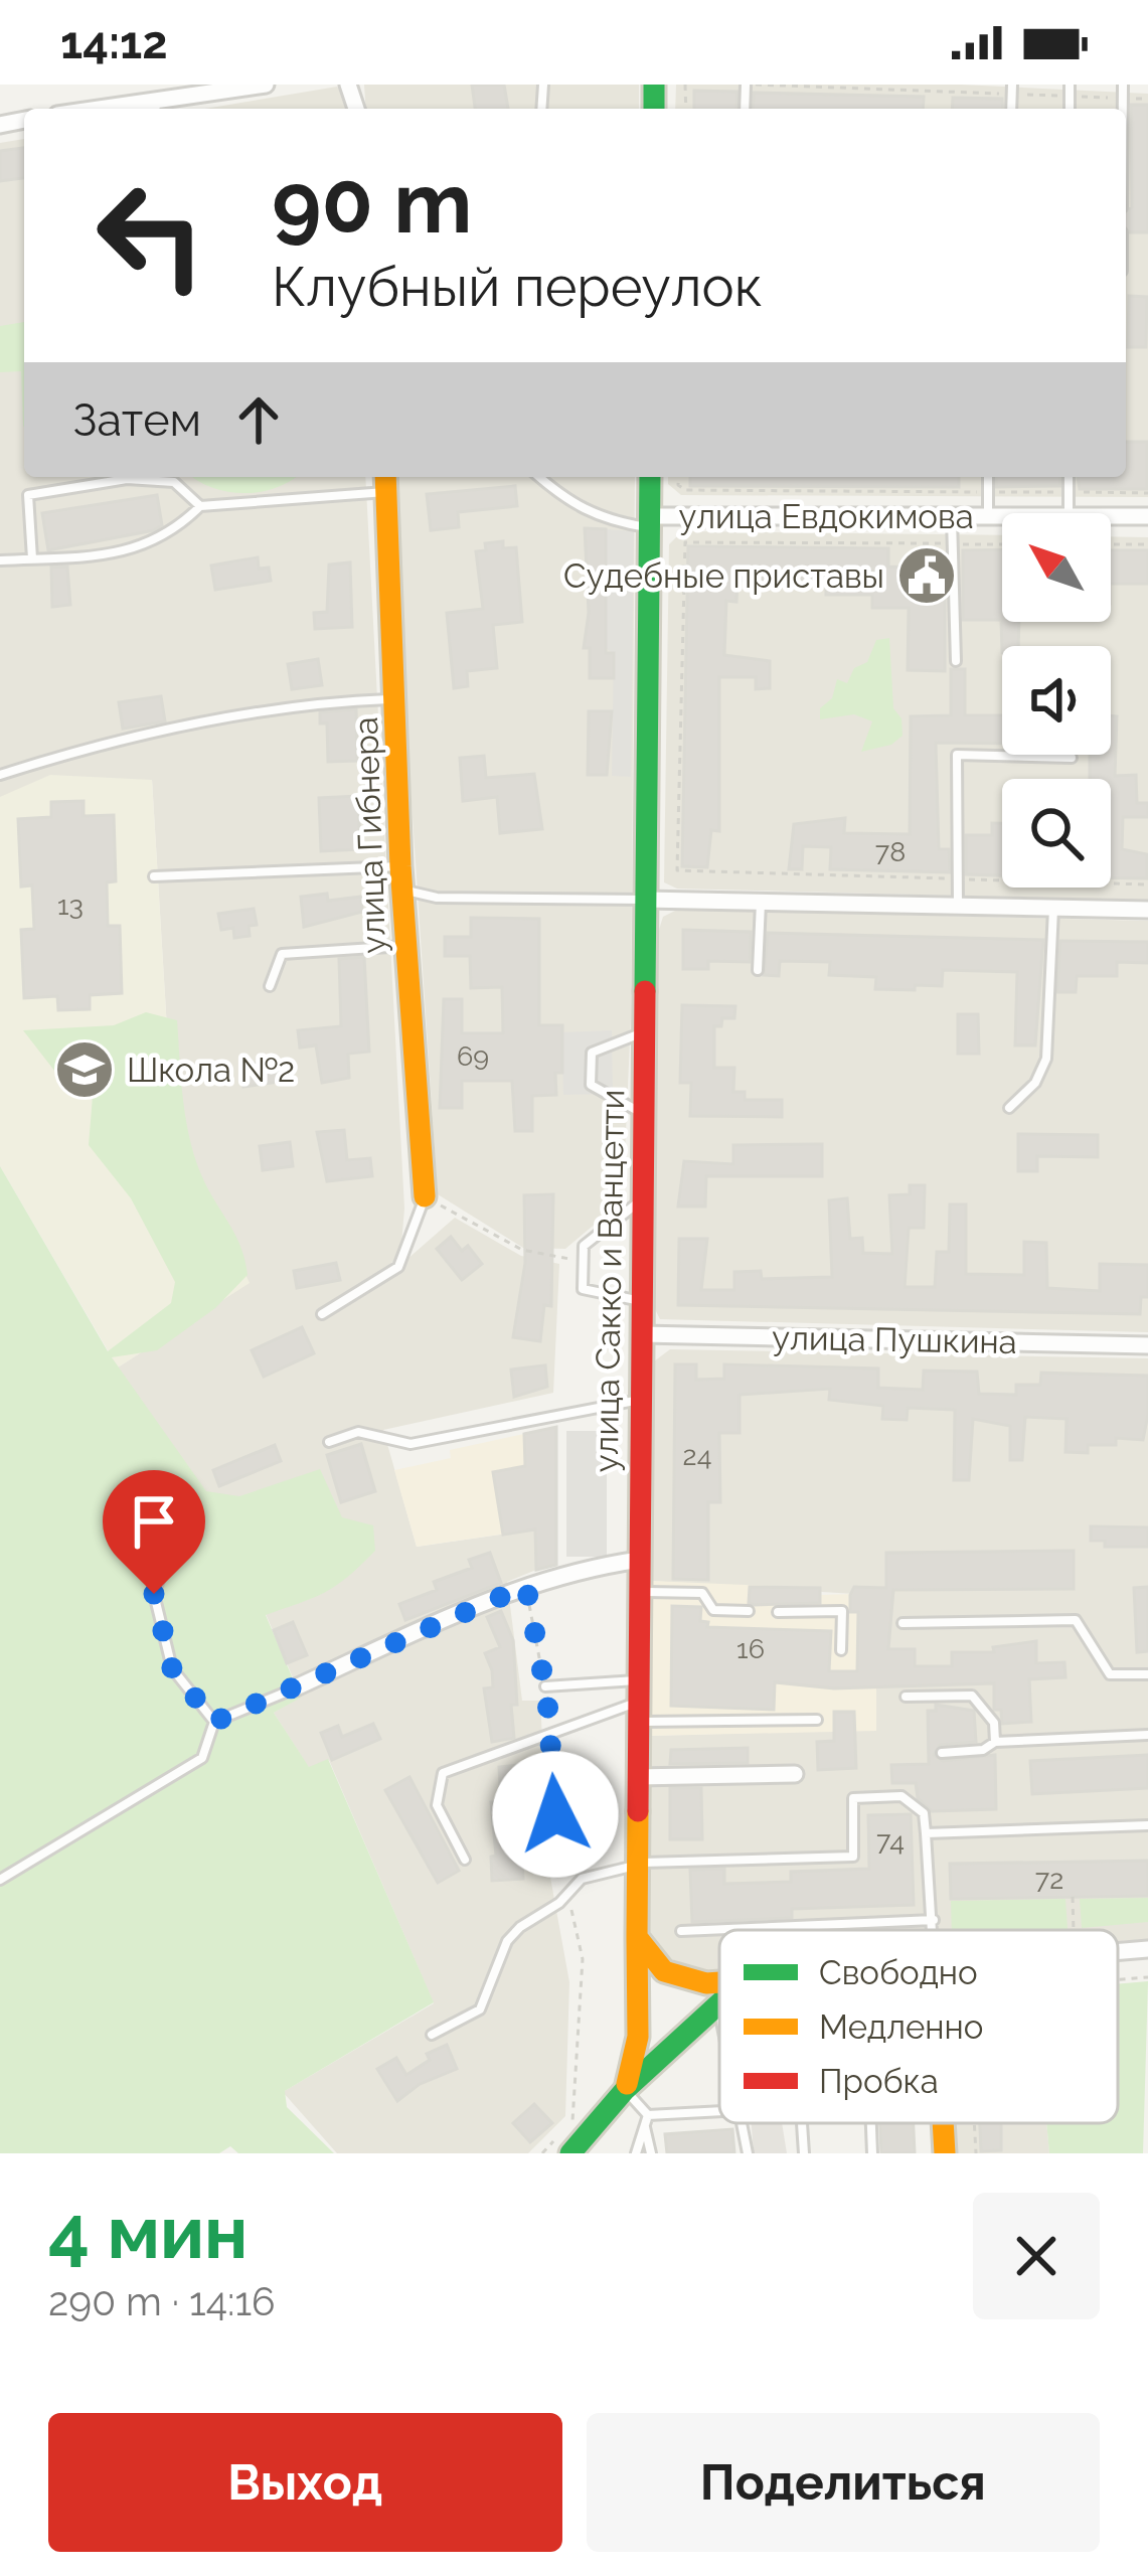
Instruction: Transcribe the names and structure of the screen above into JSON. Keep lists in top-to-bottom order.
{
  "streets": {
    "main road": ["улица Гибнера", "улица Сакко и Ванцетти"],
    "street": ["улица Евдокимова", "улица Пушкина"]
  },
  "crossings": [
    ["улица Евдокимова", "улица Сакко и Ванцетти"],
    ["улица Сакко и Ванцетти", "улица Пушкина"]
  ],
  "places": {
    "public building": ["Судебные приставы"],
    "school or university": ["Школа №2"]
  },
  "house_numbers": [
    "78",
    "13",
    "69",
    "24",
    "16",
    "74",
    "72"
  ],
  "legend": ["Свободно", "Медленно", "Пробка"],
  "north": "top left",
  "page": {
    "status": "14:12",
    "turn": ["90 m", "Клубный переулок"],
    "then": "Затем",
    "heading": ["4 мин", "290 m · 14:16"],
    "buttons": ["Выход", "Поделиться"]
  }
}
